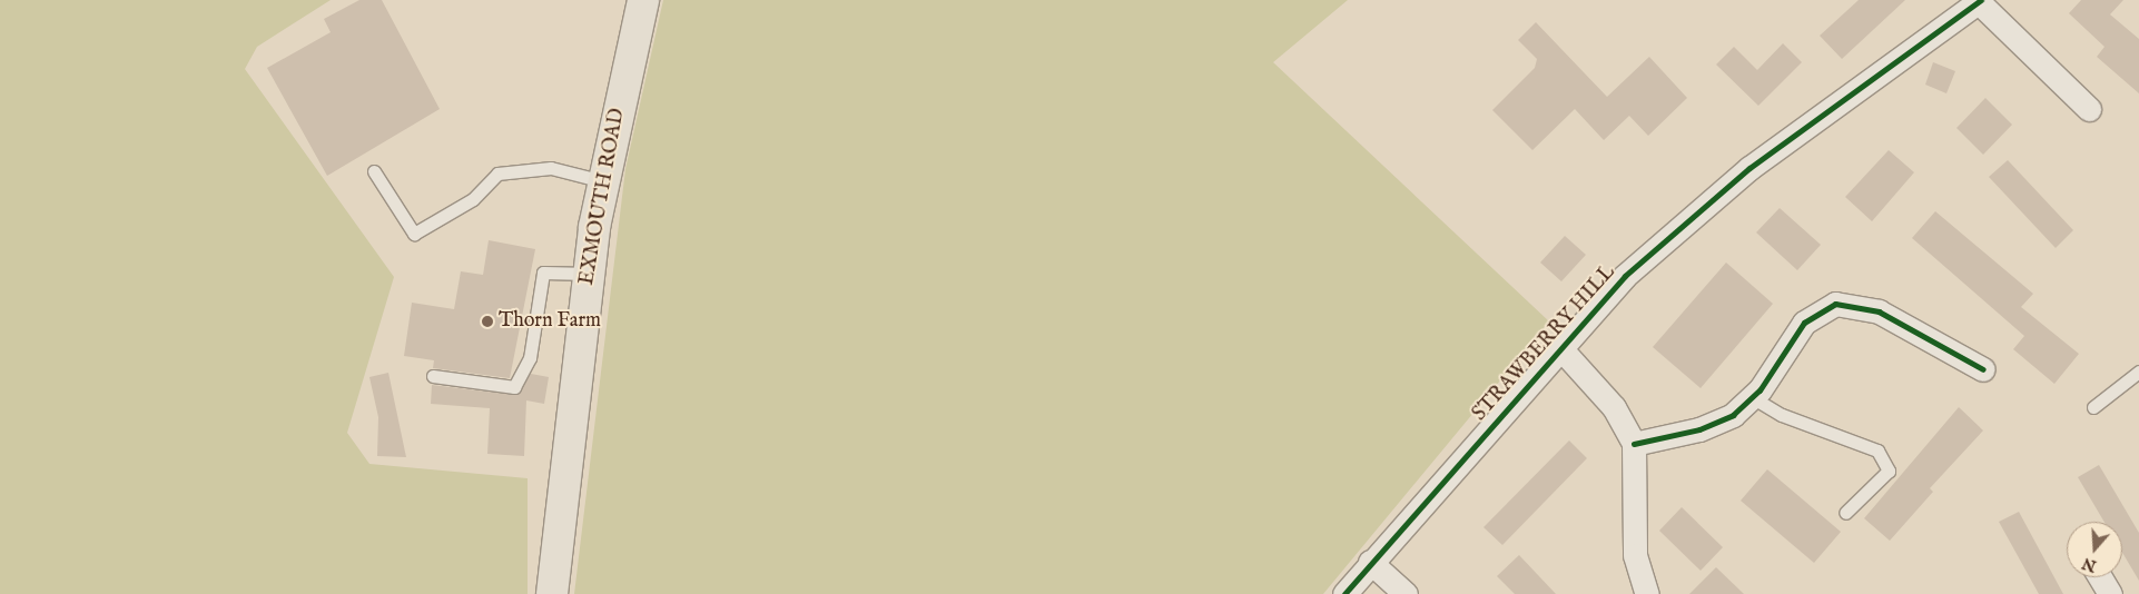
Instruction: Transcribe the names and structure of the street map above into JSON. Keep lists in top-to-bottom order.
{
  "streets": {
    "highway": ["EXMOUTH ROAD"],
    "street": ["STRAWBERRY HILL"]
  },
  "places": ["Thorn Farm"],
  "north": "bottom"
}
